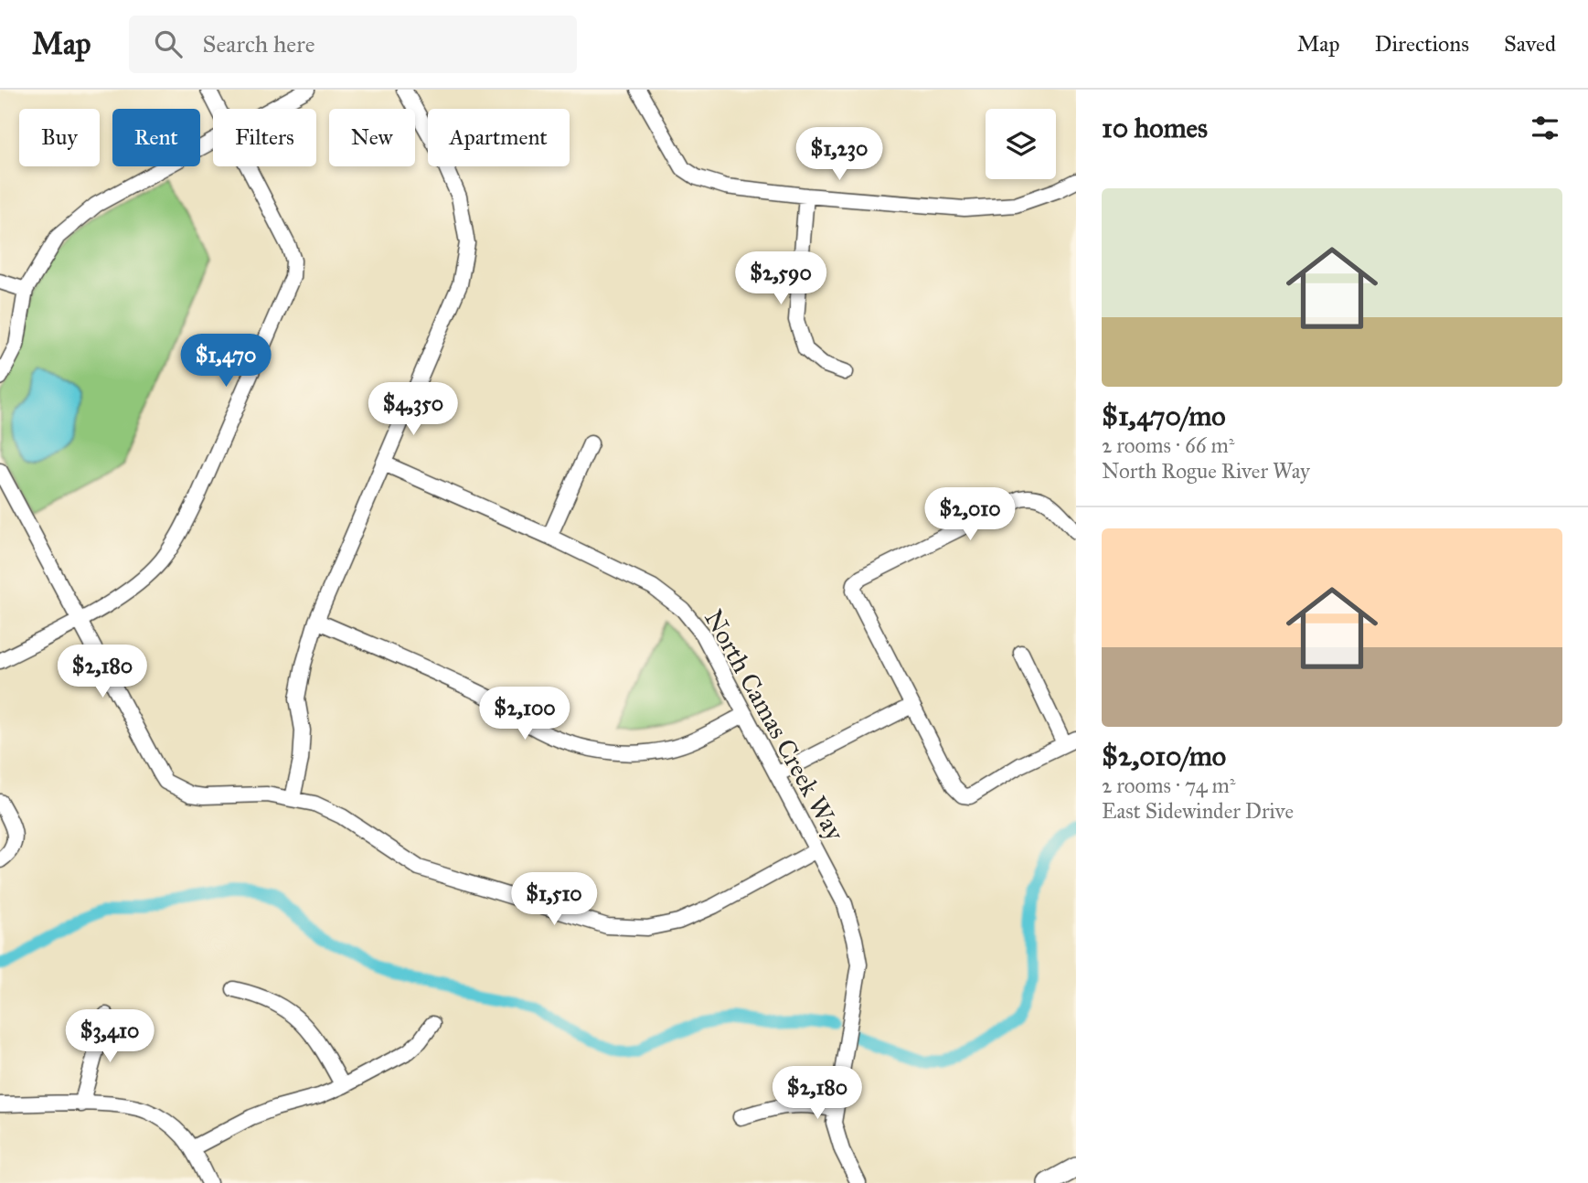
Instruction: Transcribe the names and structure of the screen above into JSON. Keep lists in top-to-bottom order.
{
  "streets": {
    "street": ["North Camas Creek Way"]
  },
  "page": {
    "header": "Map",
    "search": "Search here",
    "nav": ["Map", "Directions", "Saved"],
    "heading": "10 homes",
    "chip": [
      "Buy",
      "Rent",
      "Filters",
      "New",
      "Apartment"
    ],
    "price": [
      "$1,230",
      "$2,590",
      "$1,470",
      "$4,350",
      "$2,010",
      "$2,180",
      "$2,100",
      "$1,510",
      "$3,410",
      "$2,180"
    ],
    "list": [
      {
        "name": "$1,470/mo",
        "note": "2 rooms · 66 m² · North Rogue River Way"
      },
      {
        "name": "$2,010/mo",
        "note": "2 rooms · 74 m² · East Sidewinder Drive"
      }
    ]
  }
}
